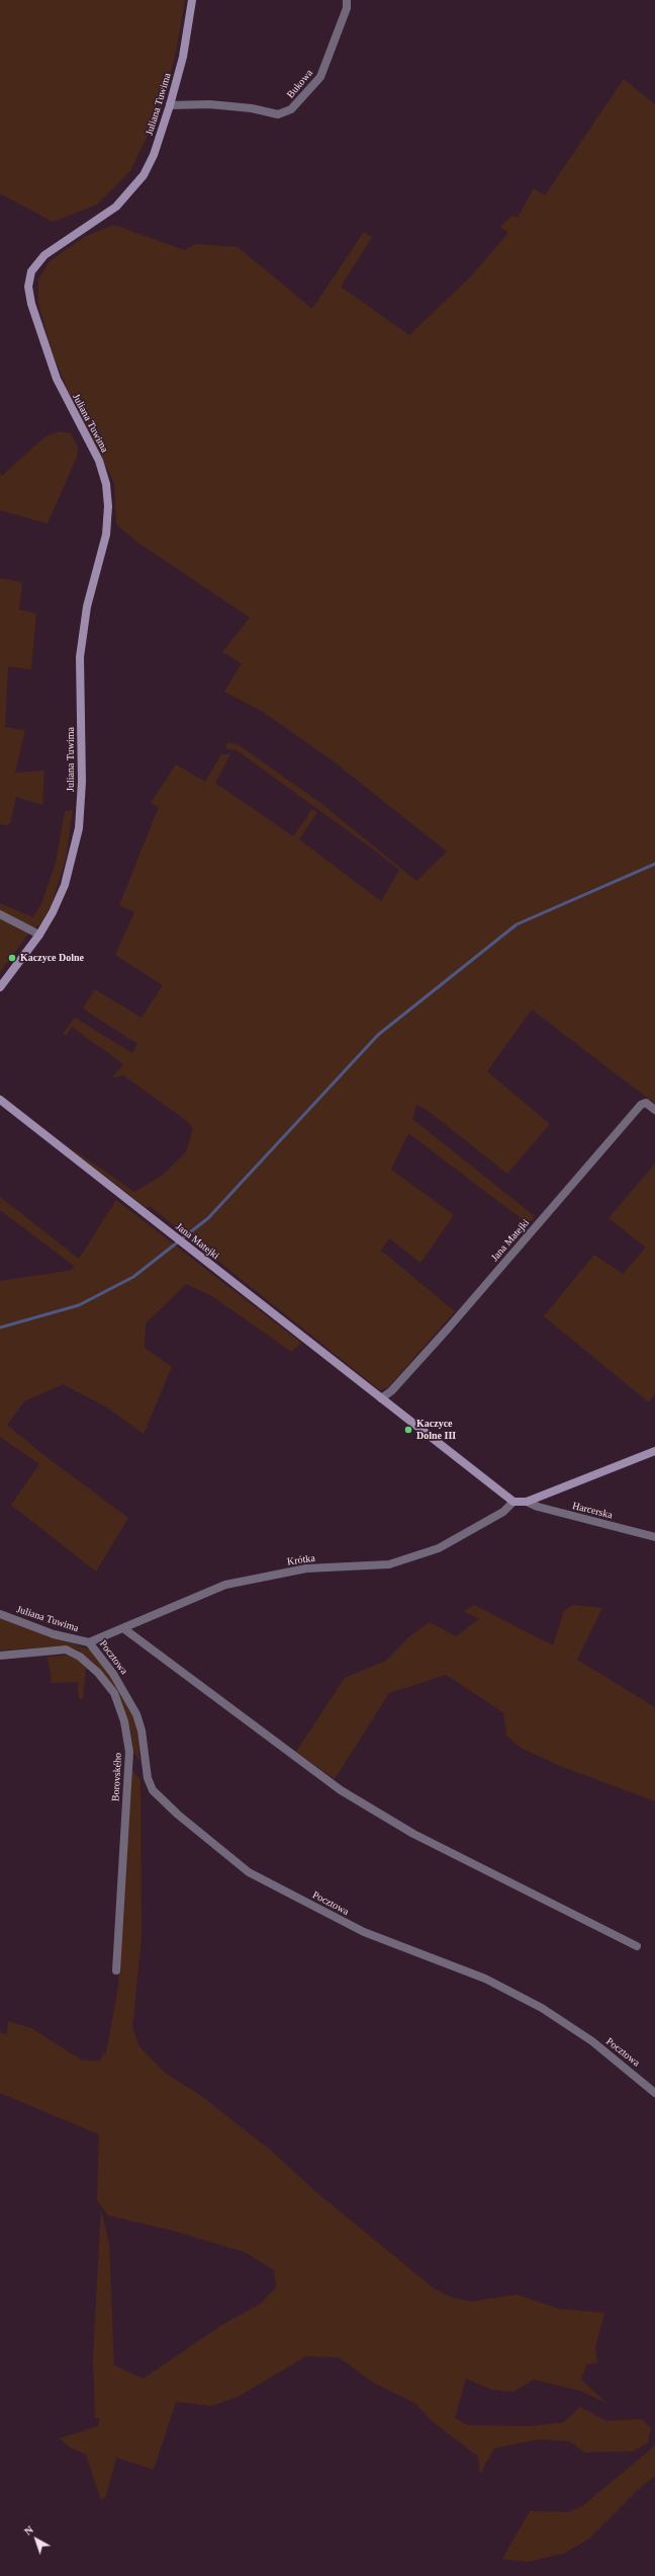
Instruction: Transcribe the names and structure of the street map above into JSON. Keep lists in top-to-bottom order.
{
  "streets": {
    "street": [
      "Bukowa",
      "Juliana Tuwima",
      "Jana Matejki",
      "Harcerska",
      "Krótka",
      "Pocztowa",
      "Borovského"
    ]
  },
  "crossings": [
    ["Bukowa", "Juliana Tuwima"],
    ["Juliana Tuwima", "Krótka"],
    ["Juliana Tuwima", "Pocztowa"],
    ["Jana Matejki", "Krótka"],
    ["Krótka", "Pocztowa"]
  ],
  "places": ["Kaczyce Dolne", "Kaczyce Dolne III"],
  "north": "top left"
}
